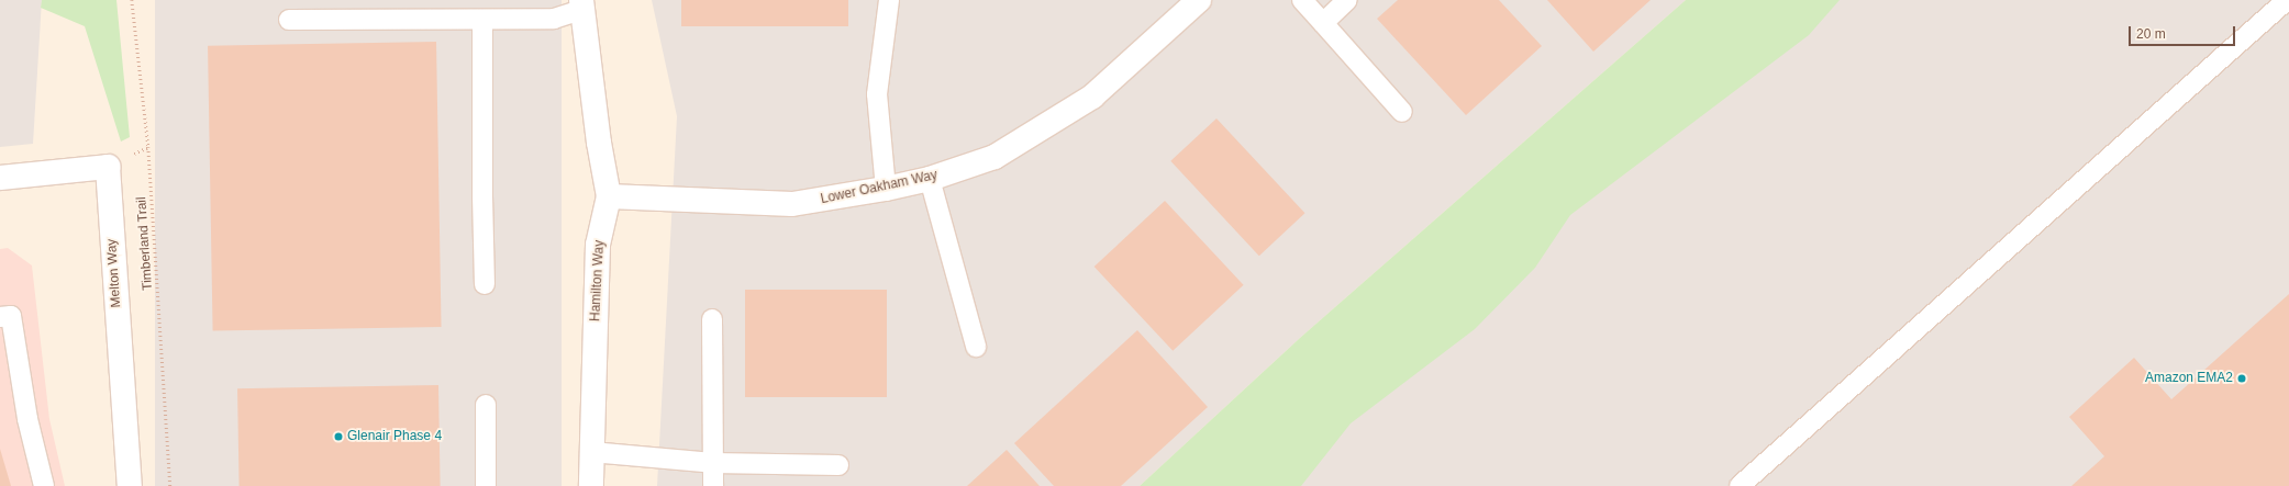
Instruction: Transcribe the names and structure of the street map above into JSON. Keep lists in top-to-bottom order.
{
  "streets": {
    "street": ["Lower Oakham Way", "Melton Way", "Hamilton Way"],
    "path": ["Timberland Trail"]
  },
  "crossings": [
    ["Lower Oakham Way", "Hamilton Way"]
  ],
  "places": ["Amazon EMA2", "Glenair Phase 4"],
  "scale_bar": "20 m"
}
